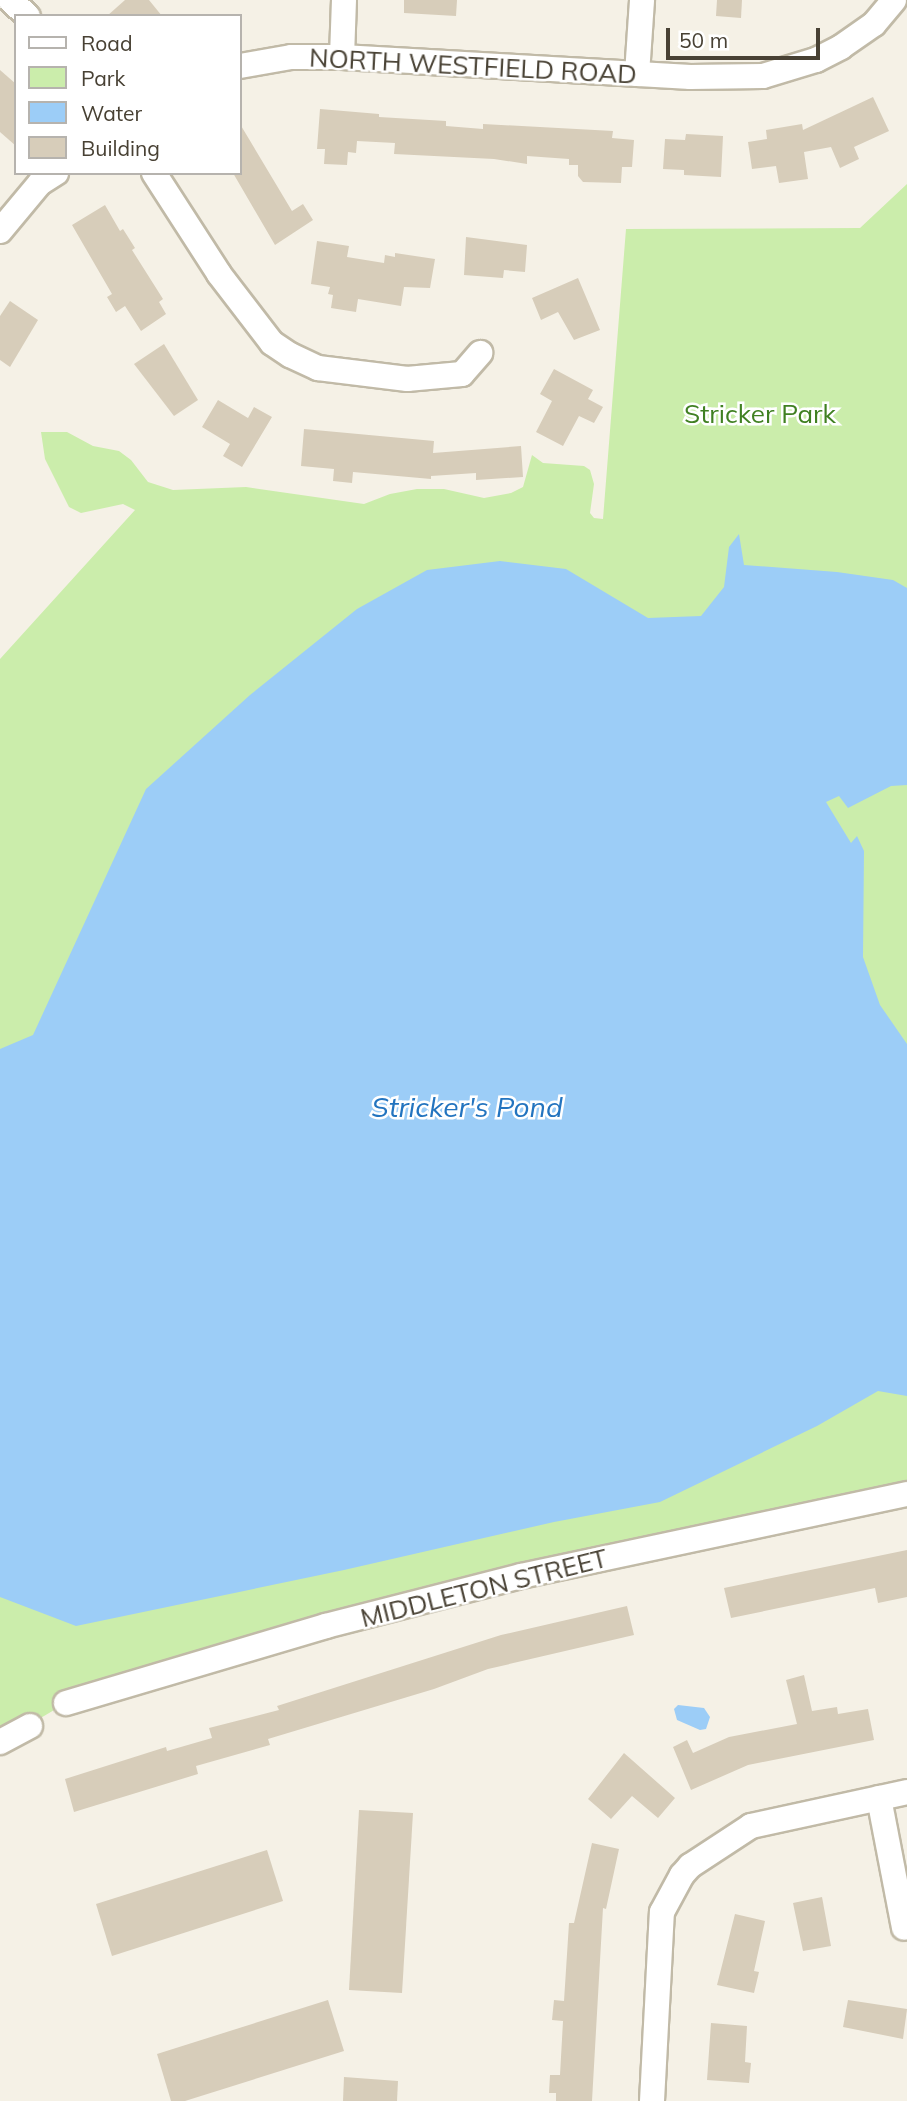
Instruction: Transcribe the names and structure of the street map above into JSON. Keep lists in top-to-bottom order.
{
  "streets": {
    "street": ["NORTH WESTFIELD ROAD", "MIDDLETON STREET"]
  },
  "water": ["Stricker's Pond"],
  "parks": ["Stricker Park"],
  "legend": [
    "Road",
    "Park",
    "Water",
    "Building"
  ],
  "scale_bar": "50 m"
}
